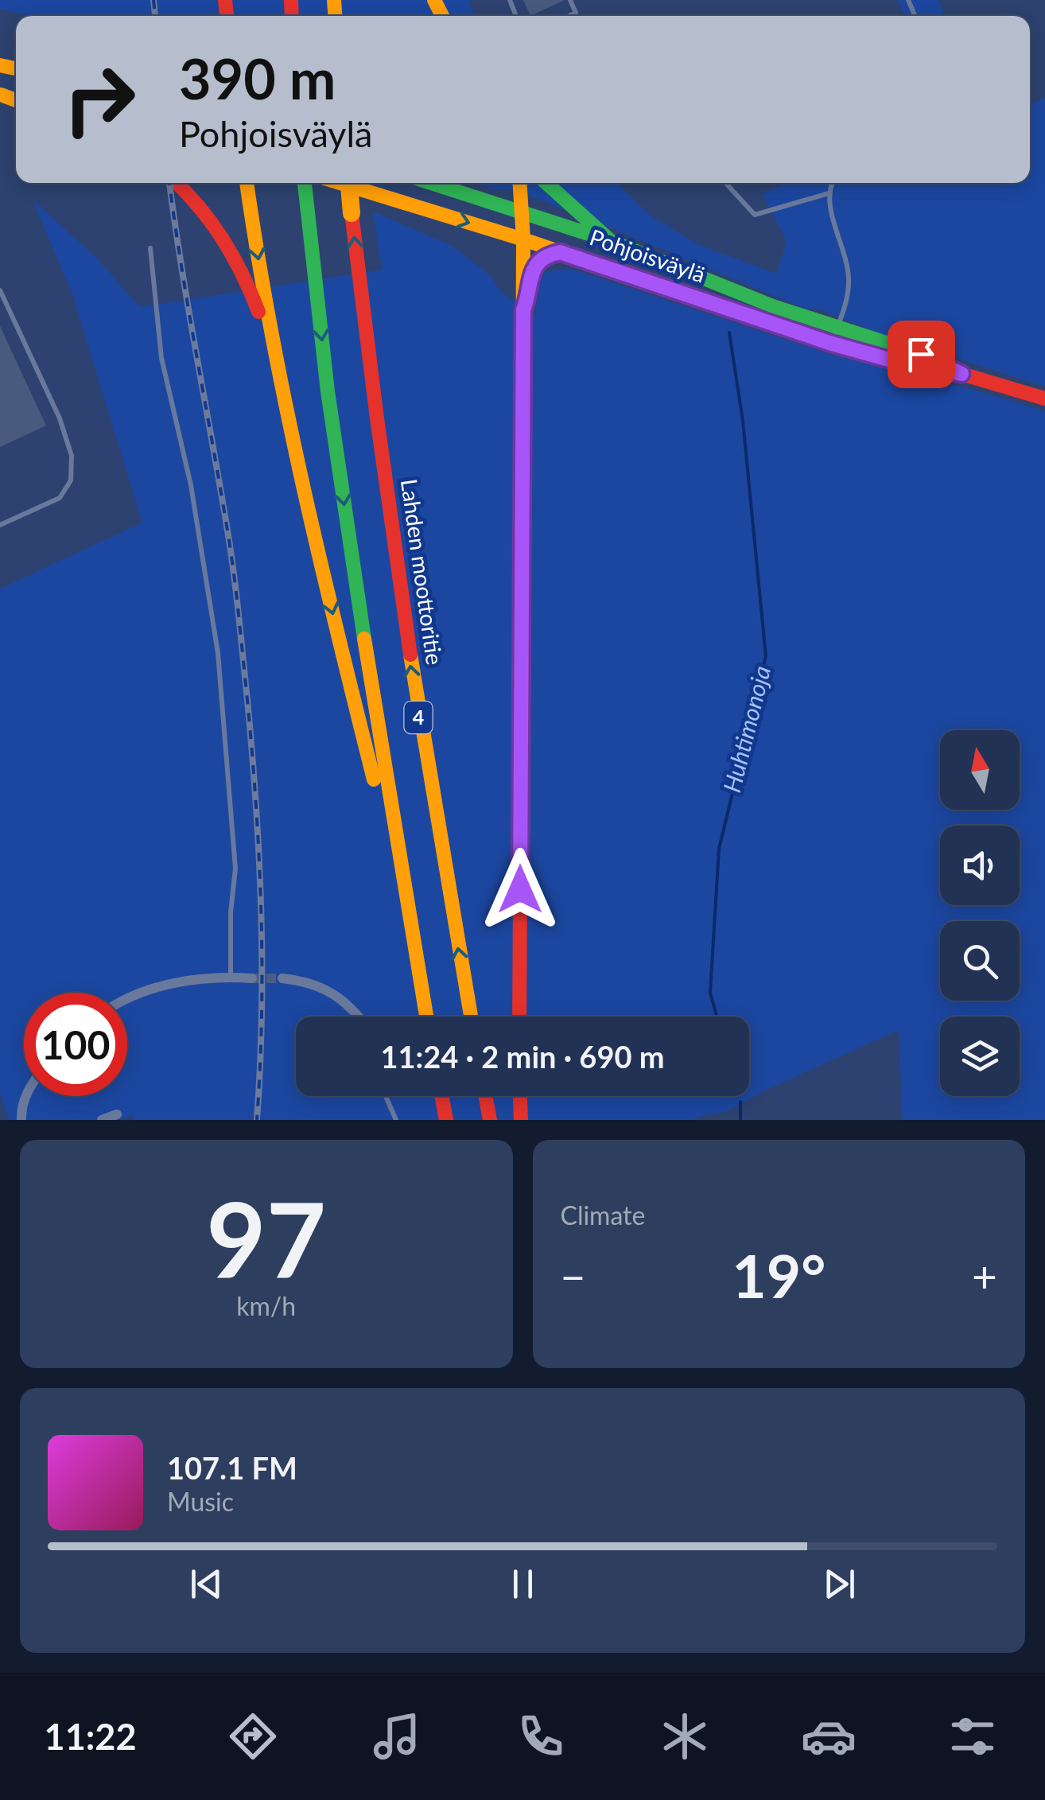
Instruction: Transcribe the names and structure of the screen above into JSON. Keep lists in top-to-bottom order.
{
  "streets": {
    "main road": ["Pohjoisväylä", "Lahden moottoritie", "4"]
  },
  "water": ["Huhtimonoja"],
  "north": "top",
  "page": {
    "turn": ["390 m", "Pohjoisväylä"],
    "limit": "100",
    "trip": "11:24 · 2 min · 690 m",
    "tile": [
      ["97", "km/h"],
      "Climate"
    ],
    "heat": ["−", "19°", "+"],
    "song": ["107.1 FM", "Music"],
    "tabs": "11:22"
  }
}
